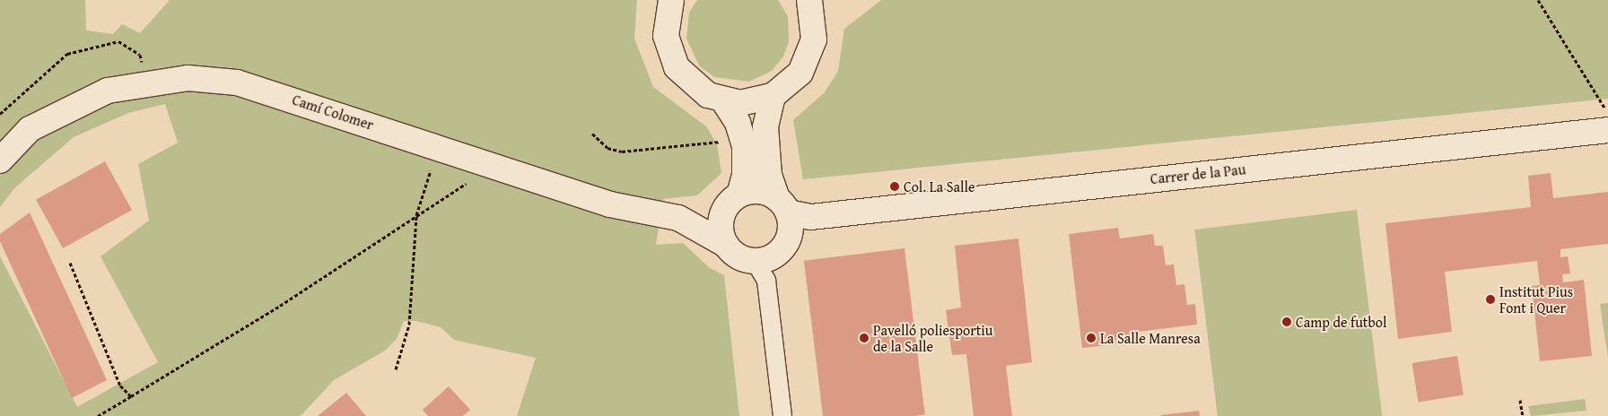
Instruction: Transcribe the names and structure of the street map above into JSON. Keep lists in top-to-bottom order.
{
  "streets": {
    "street": ["Camí Colomer", "Carrer de la Pau"]
  },
  "crossings": [
    ["Camí Colomer", "Carrer de la Pau"]
  ],
  "places": [
    "Col. La Salle",
    "Institut Pius Font i Quer",
    "Camp de futbol",
    "Pavelló poliesportiu de la Salle",
    "La Salle Manresa"
  ]
}
